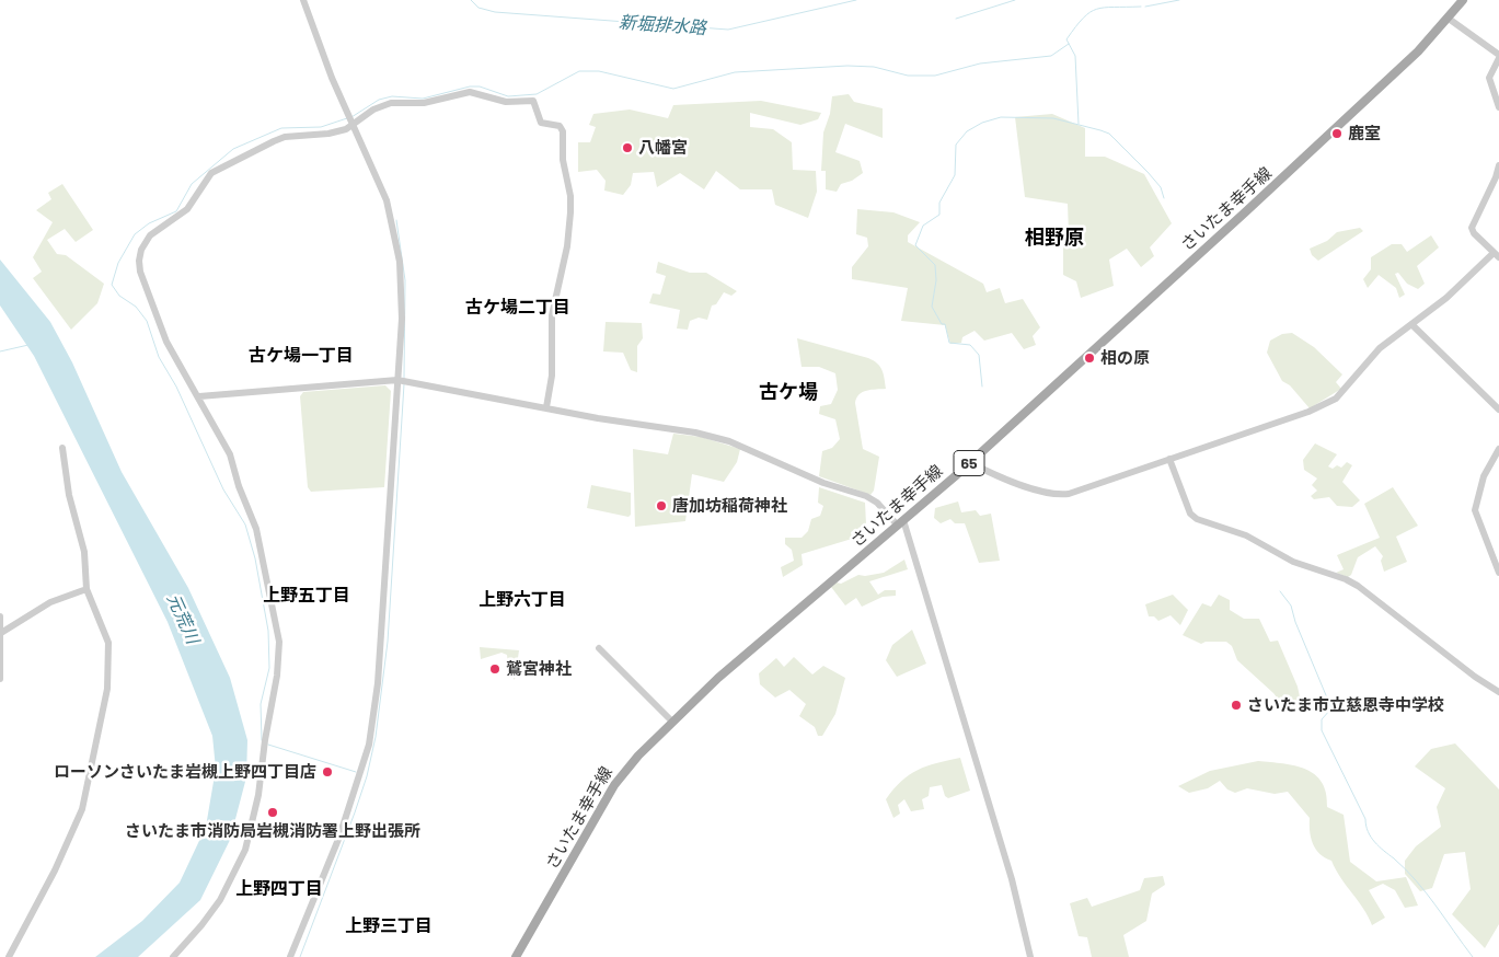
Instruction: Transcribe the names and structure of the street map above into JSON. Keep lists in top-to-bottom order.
{
  "streets": {
    "main road": ["さいたま幸手線", "65"]
  },
  "districts": [
    "相野原",
    "古ケ場二丁目",
    "古ケ場一丁目",
    "古ケ場",
    "上野五丁目",
    "上野六丁目",
    "上野四丁目",
    "上野三丁目"
  ],
  "water": ["新堀排水路", "元荒川"],
  "places": [
    "鹿室",
    "八幡宮",
    "相の原",
    "唐加坊稲荷神社",
    "鷲宮神社",
    "さいたま市立慈恩寺中学校",
    "ローソンさいたま岩槻上野四丁目店",
    "さいたま市消防局岩槻消防署上野出張所"
  ]
}
